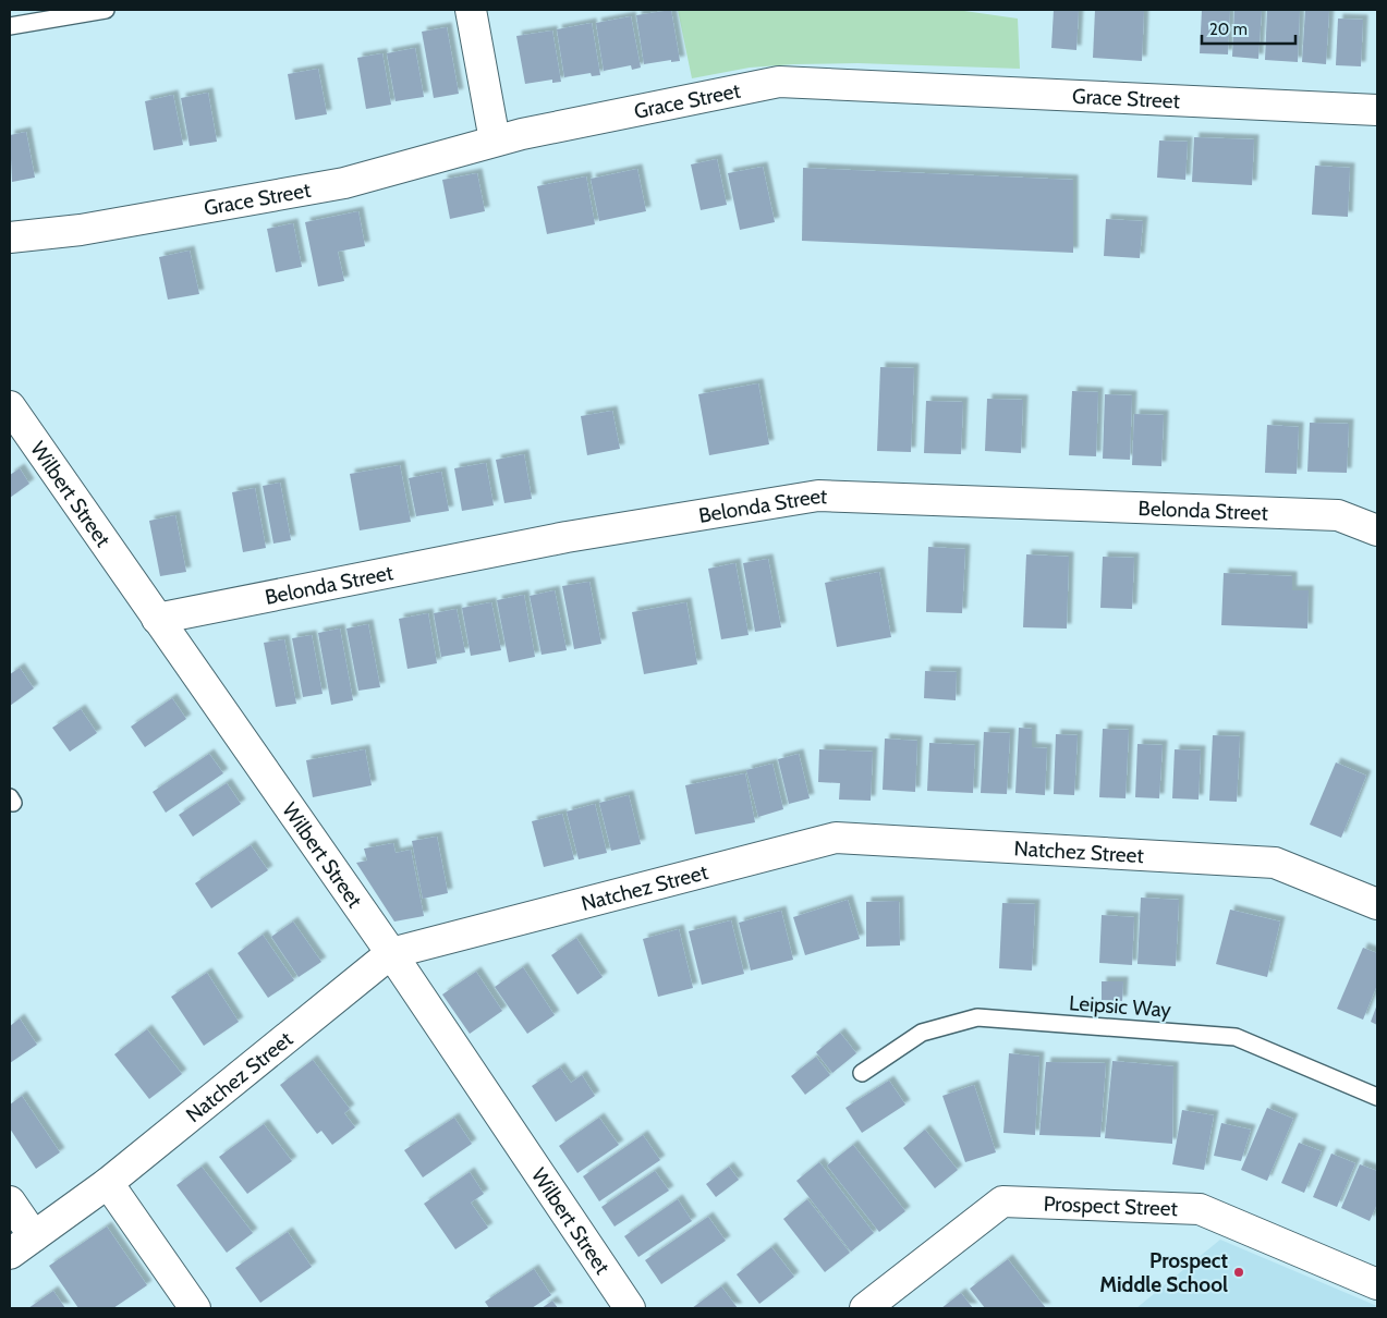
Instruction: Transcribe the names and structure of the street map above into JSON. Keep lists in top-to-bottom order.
{
  "streets": {
    "street": [
      "Grace Street",
      "Wilbert Street",
      "Belonda Street",
      "Natchez Street",
      "Prospect Street"
    ],
    "lane": ["Leipsic Way"]
  },
  "crossings": [
    ["Wilbert Street", "Belonda Street"],
    ["Wilbert Street", "Natchez Street"]
  ],
  "places": ["Prospect Middle School"],
  "scale_bar": "20 m"
}
